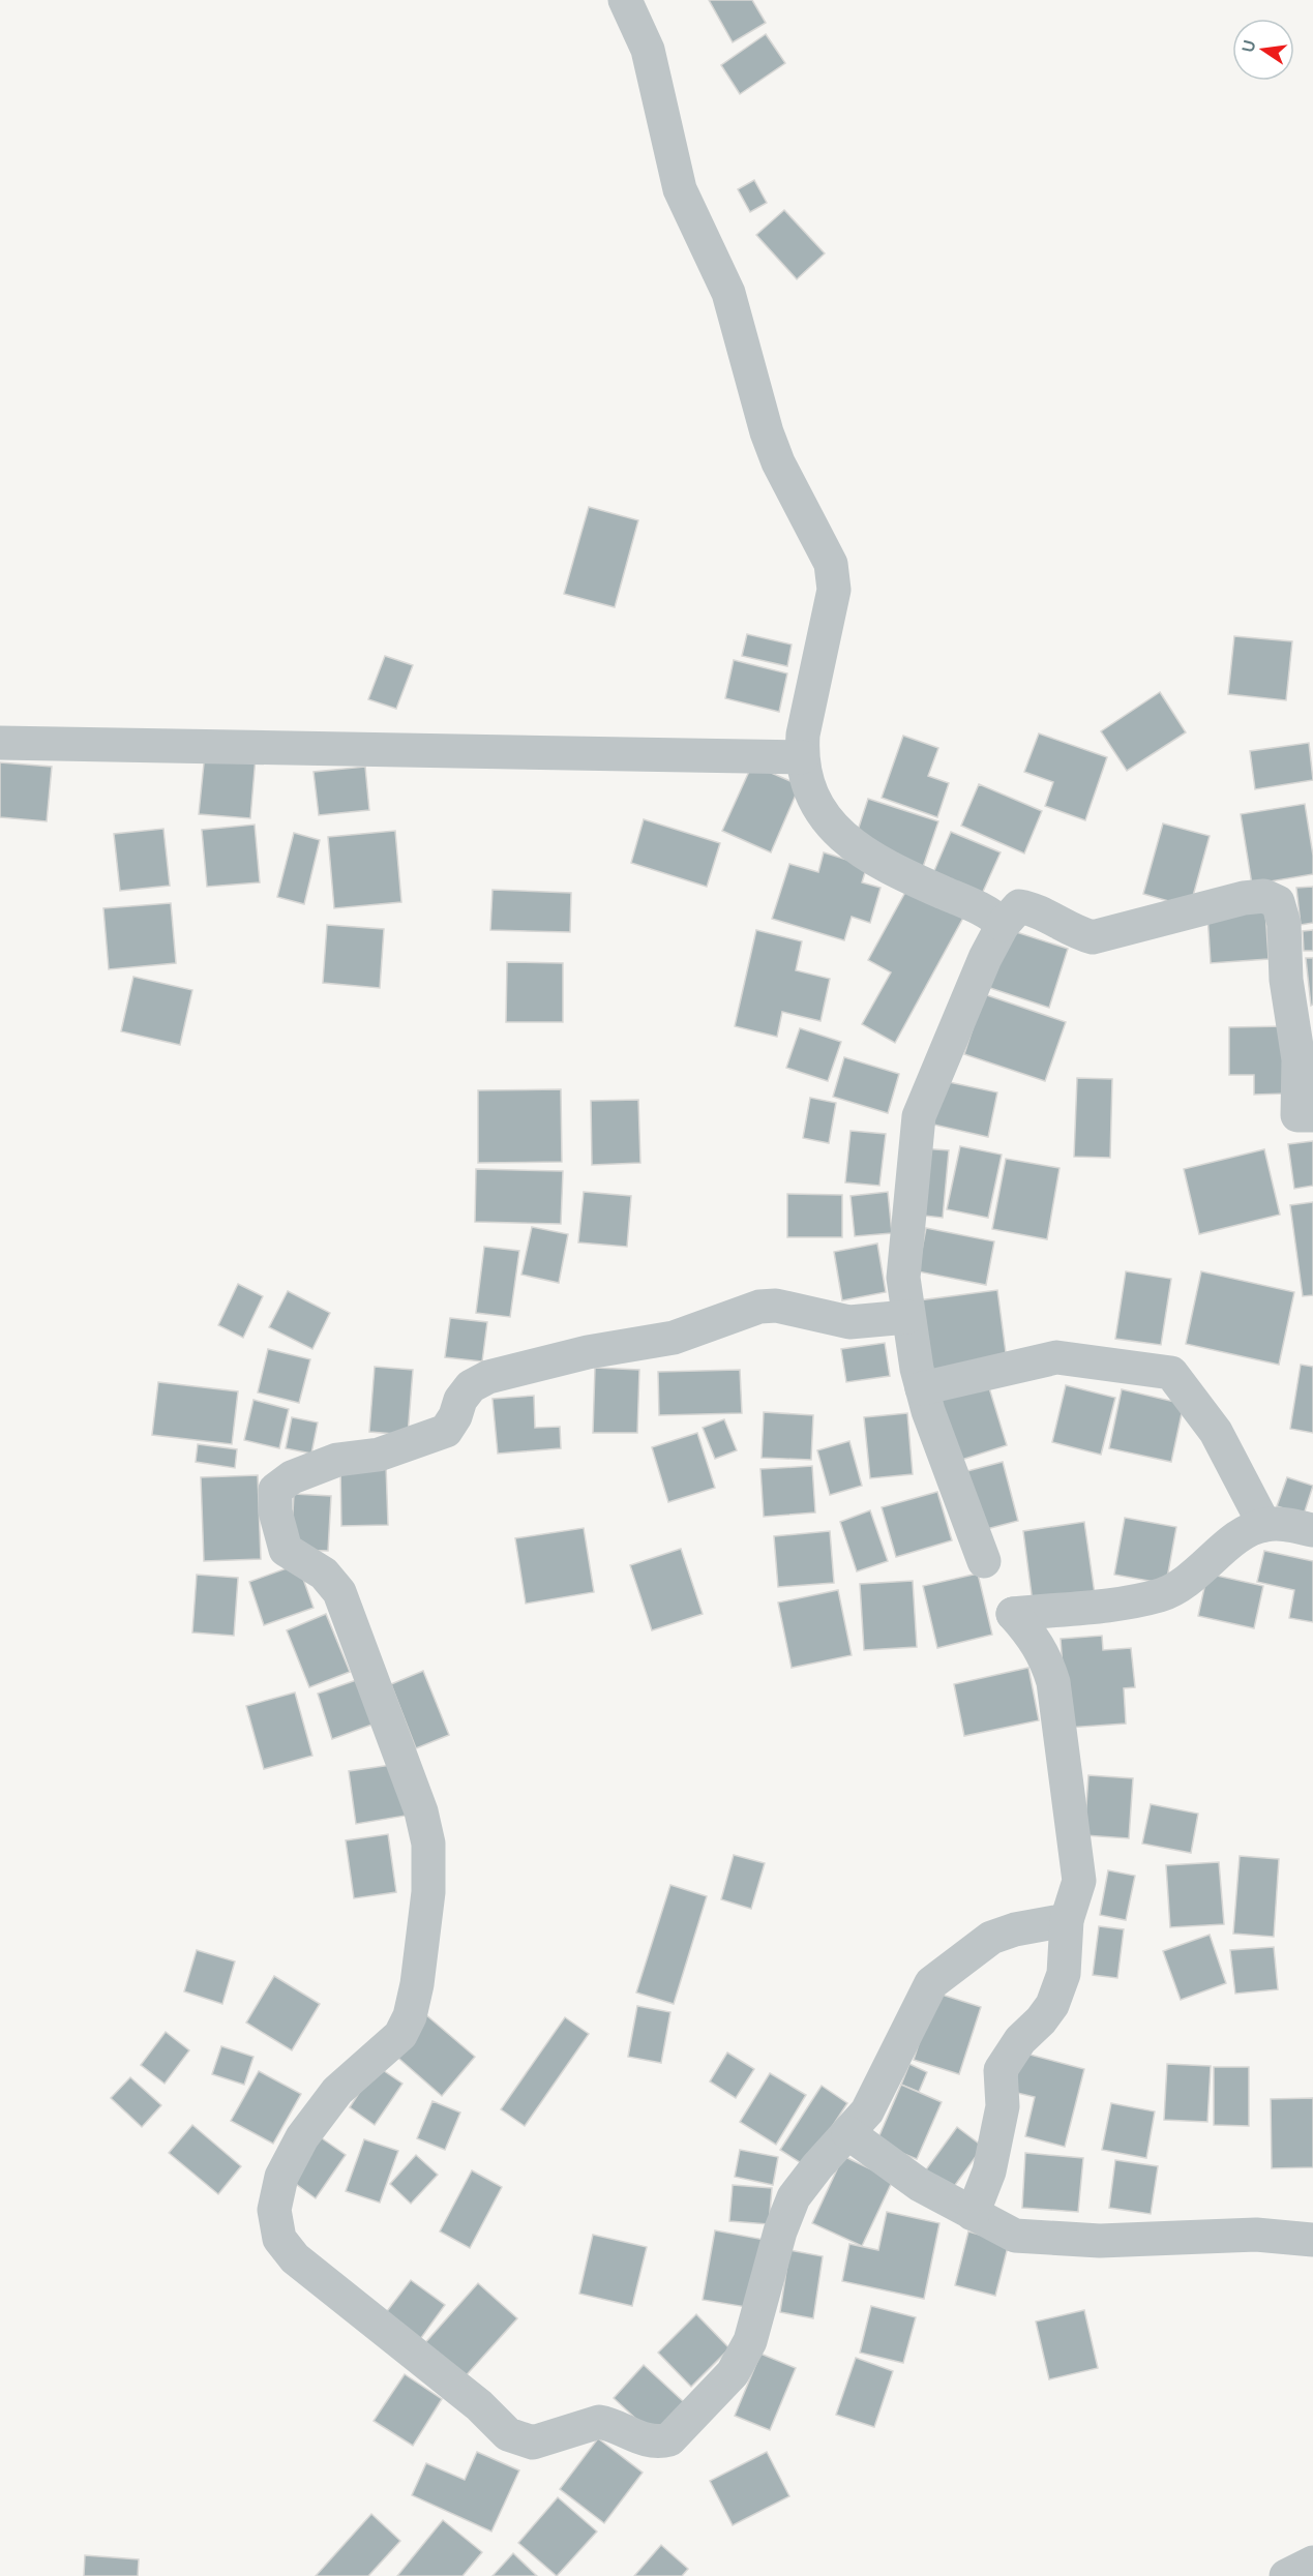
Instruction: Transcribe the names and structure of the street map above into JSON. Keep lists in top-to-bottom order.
{
  "north": "left"
}
